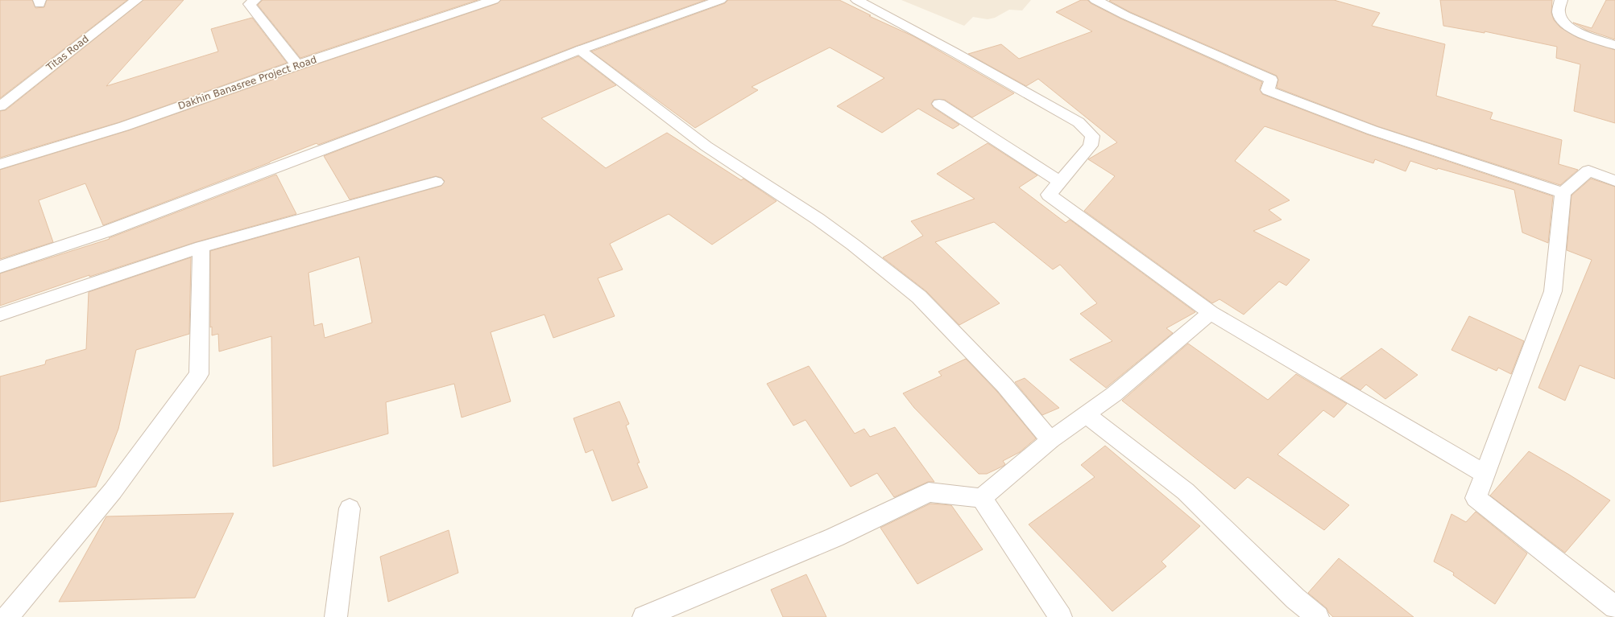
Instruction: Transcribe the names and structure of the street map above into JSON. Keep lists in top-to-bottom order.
{
  "streets": {
    "street": ["Titas Road", "Dakhin Banasree Project Road"]
  }
}
